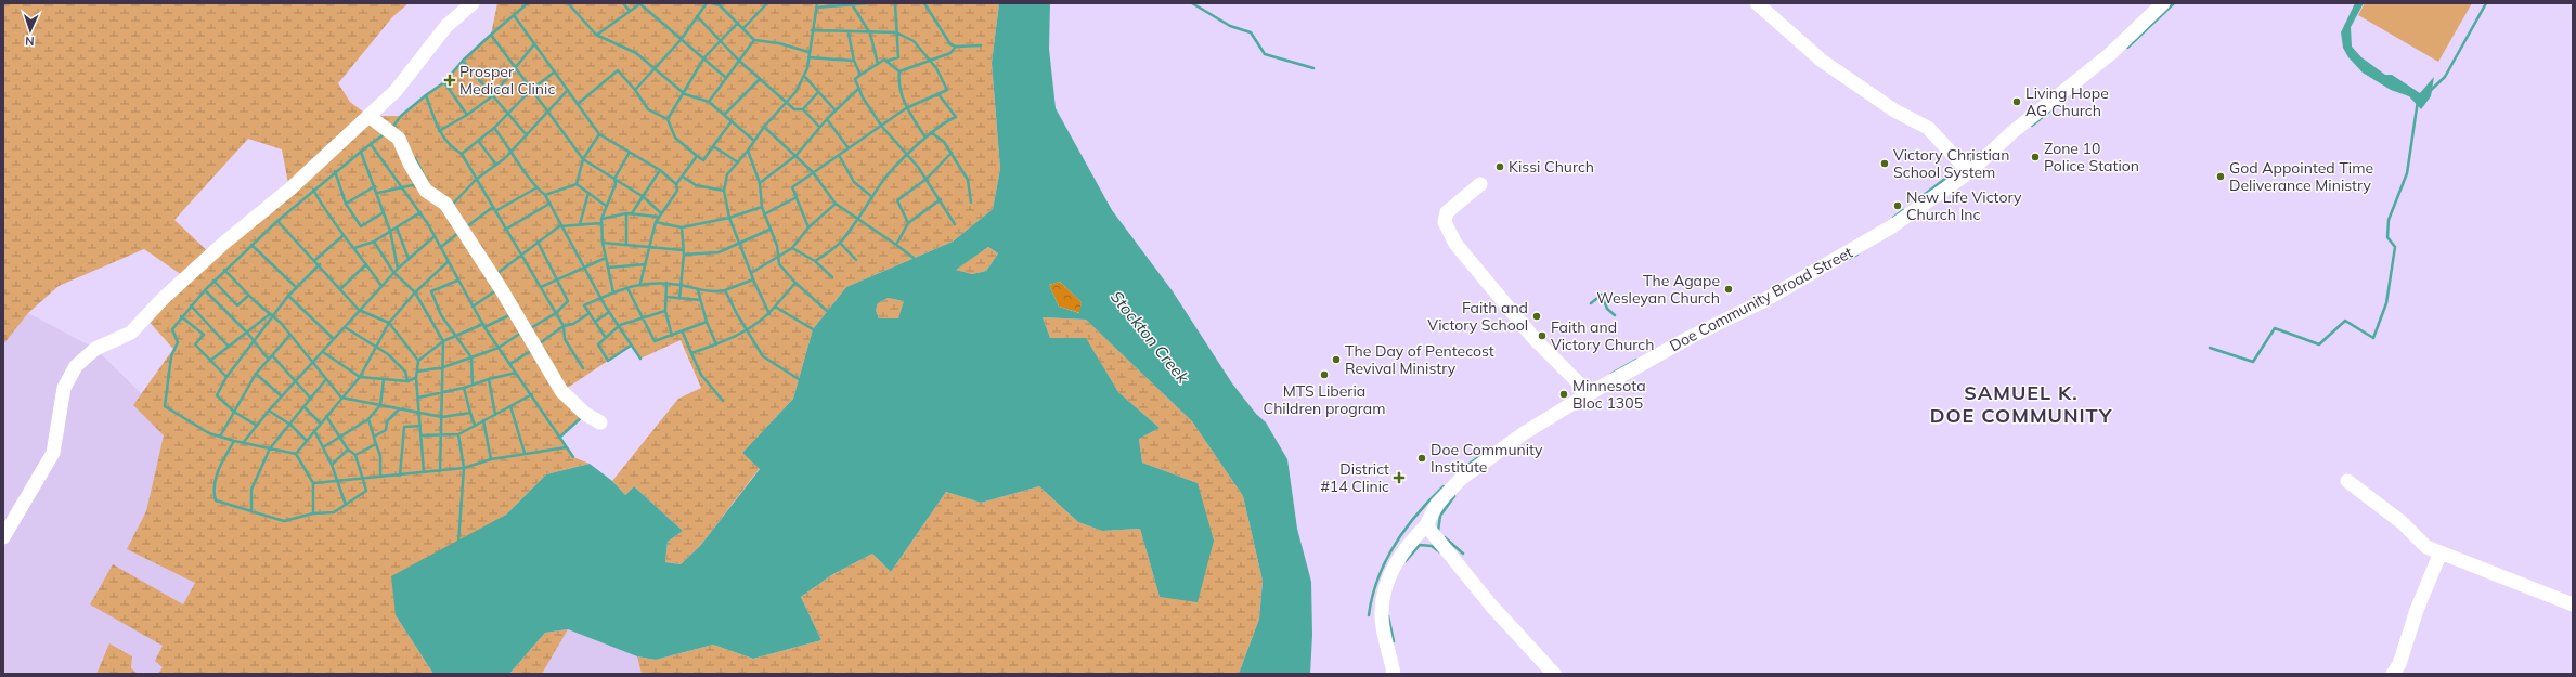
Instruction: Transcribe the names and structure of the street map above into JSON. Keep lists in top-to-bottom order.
{
  "streets": {
    "street": ["Doe Community Broad Street"]
  },
  "districts": ["SAMUEL K. DOE COMMUNITY"],
  "water": ["Stockton Creek"],
  "places": {
    "health": ["Prosper Medical Clinic", "District #14 Clinic"],
    "other": [
      "Living Hope AG Church",
      "Zone 10 Police Station",
      "Victory Christian School System",
      "Kissi Church",
      "God Appointed Time Deliverance Ministry",
      "New Life Victory Church Inc",
      "The Agape Wesleyan Church",
      "Faith and Victory School",
      "Faith and Victory Church",
      "The Day of Pentecost Revival Ministry",
      "MTS Liberia Children program",
      "Minnesota Bloc 1305",
      "Doe Community Institute"
    ]
  },
  "north": "bottom"
}
